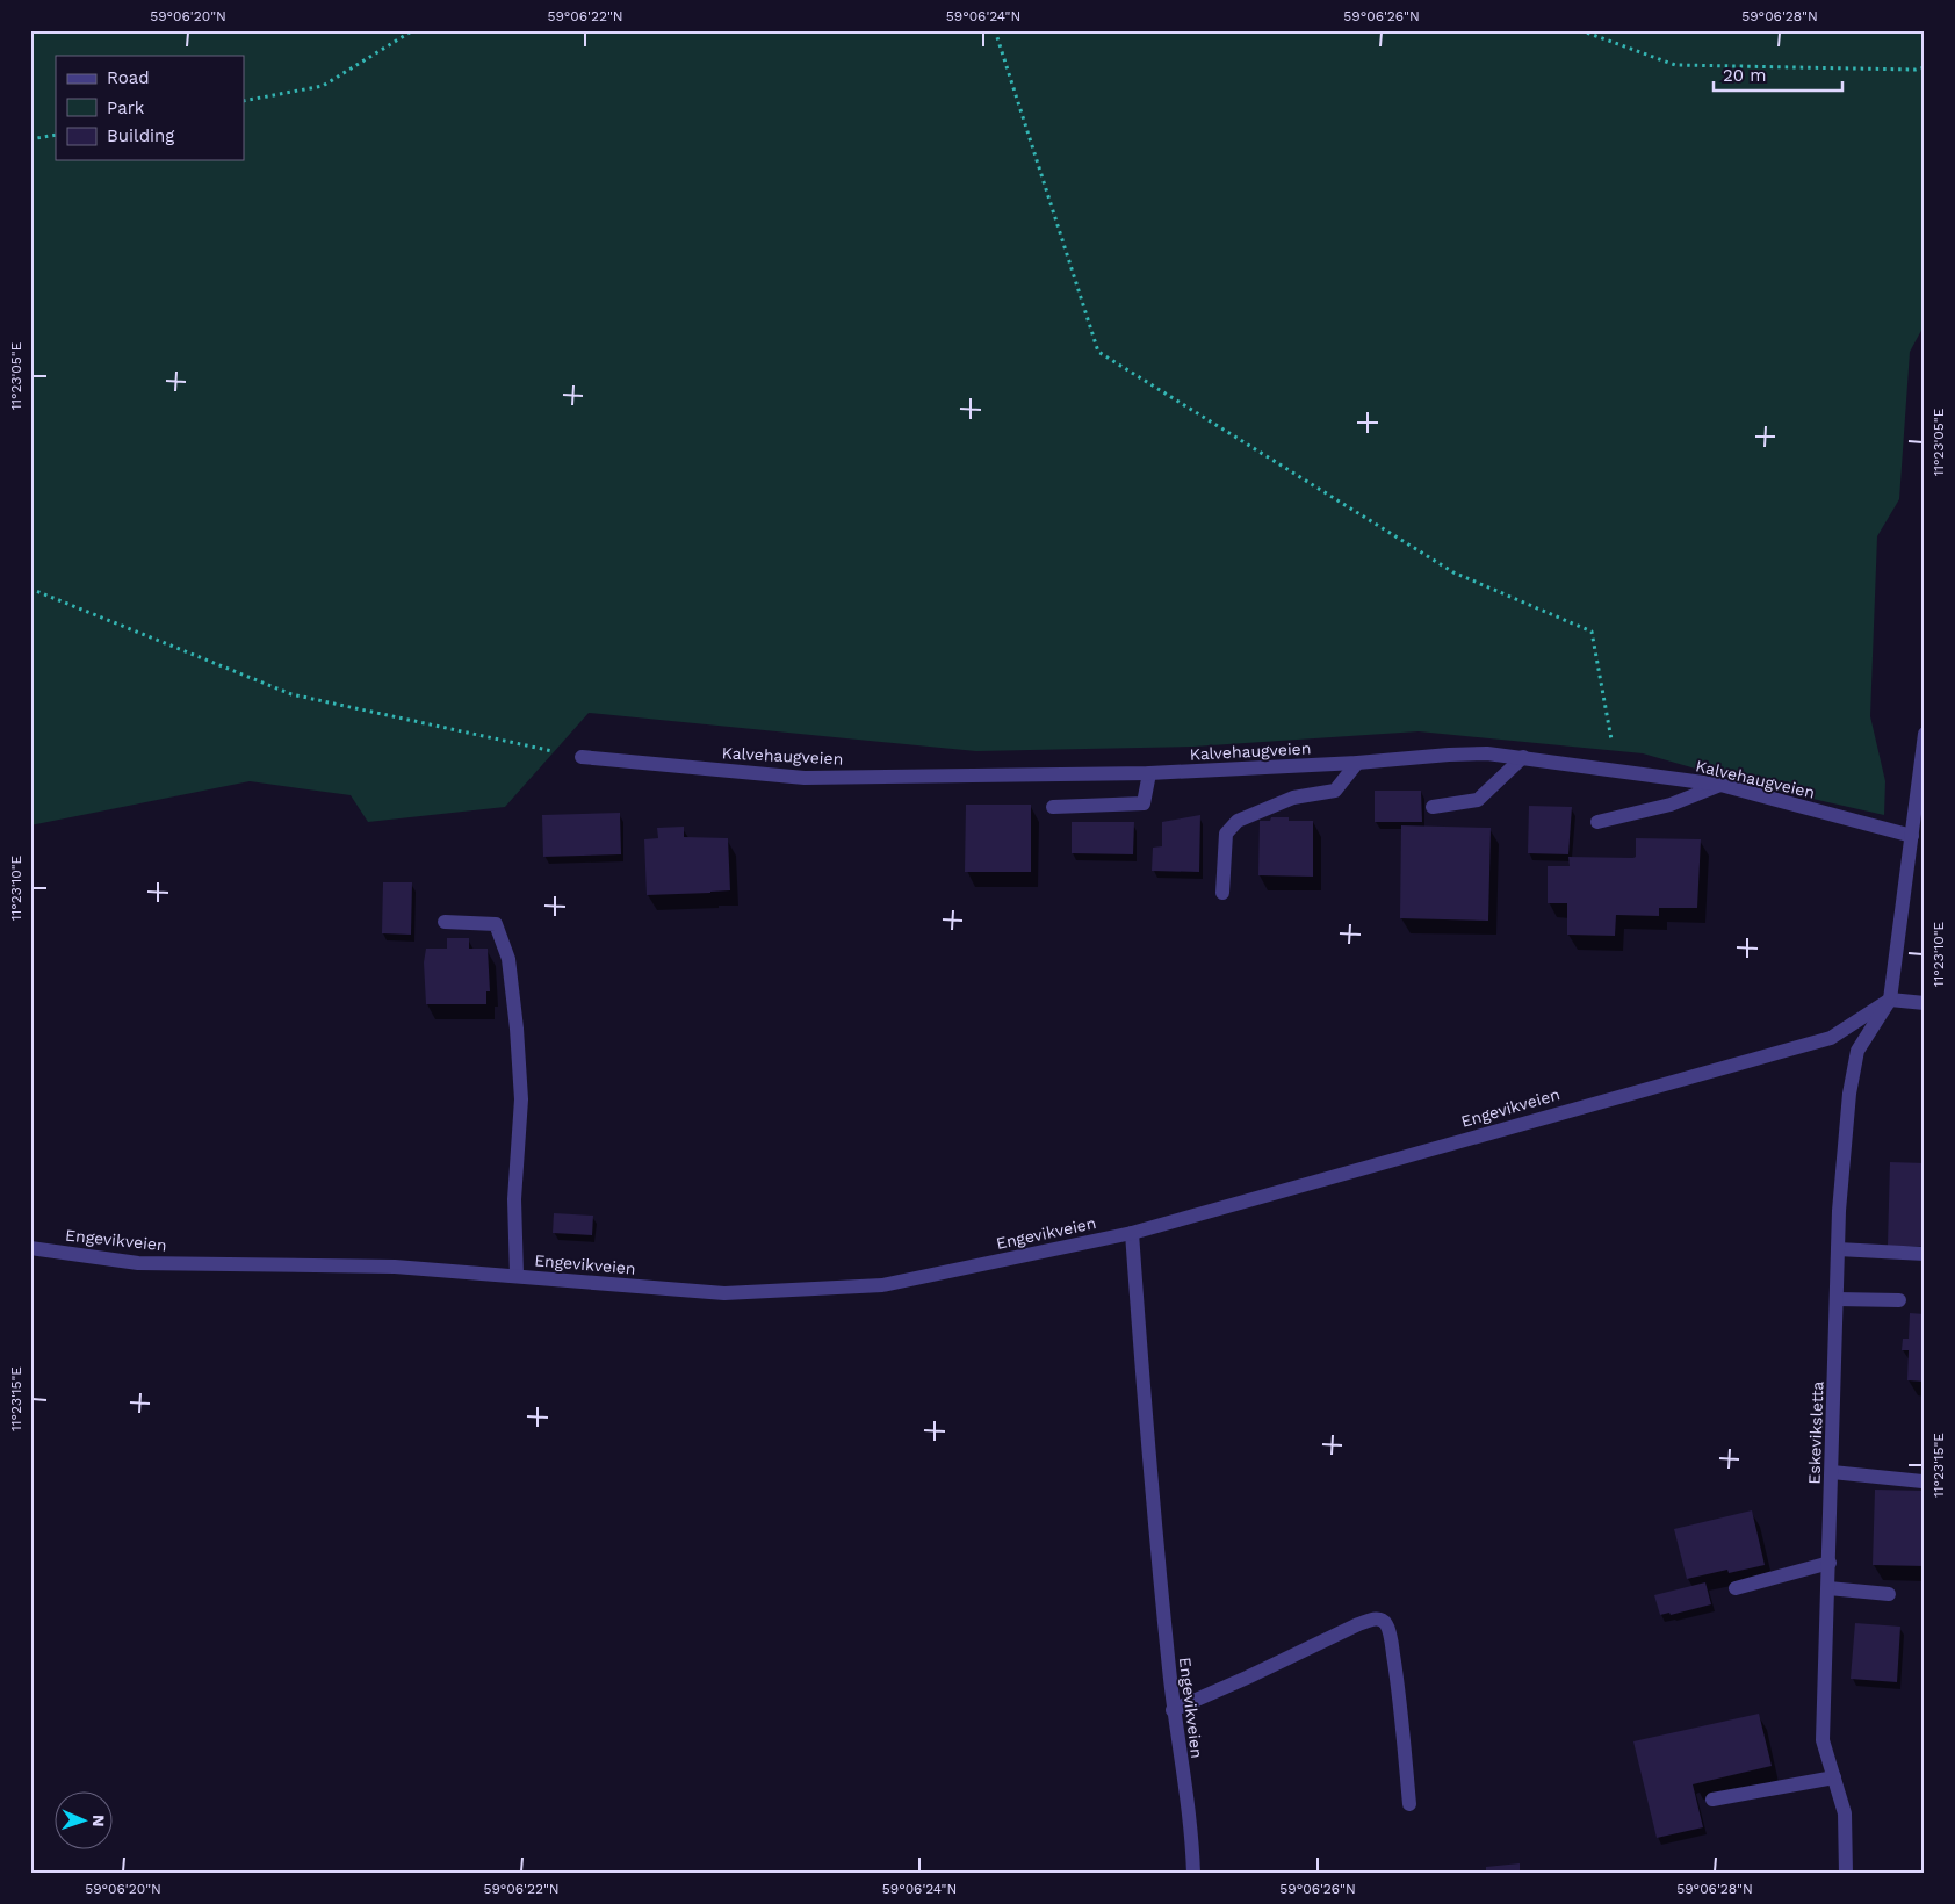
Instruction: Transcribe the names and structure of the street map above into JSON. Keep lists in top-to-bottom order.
{
  "streets": {
    "street": ["Kalvehaugveien", "Engevikveien", "Eskeviksletta"]
  },
  "crossings": [
    ["Engevikveien", "Eskeviksletta"]
  ],
  "legend": ["Road", "Park", "Building"],
  "scale_bar": "20 m",
  "north": "right",
  "coordinates": [
    "59°06'20\"N",
    "59°06'22\"N",
    "59°06'24\"N",
    "59°06'26\"N",
    "59°06'28\"N",
    "11°23'05\"E",
    "11°23'10\"E",
    "11°23'15\"E"
  ]
}
